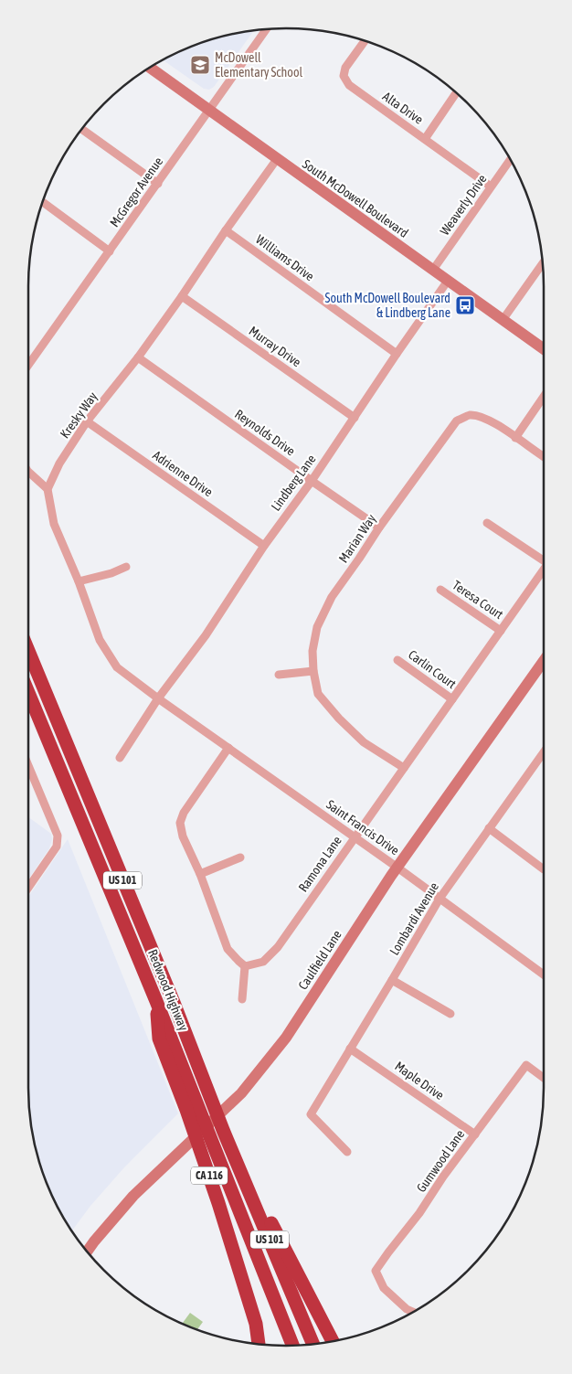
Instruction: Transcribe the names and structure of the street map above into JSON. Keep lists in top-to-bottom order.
{
  "streets": {
    "highway": ["US 101", "Redwood Highway", "CA 116"],
    "main road": ["South McDowell Boulevard", "Caulfield Lane"],
    "street": [
      "Alta Drive",
      "McGregor Avenue",
      "Weaverly Drive",
      "Williams Drive",
      "Murray Drive",
      "Kresky Way",
      "Reynolds Drive",
      "Adrienne Drive",
      "Lindberg Lane",
      "Marian Way",
      "Teresa Court",
      "Carlin Court",
      "Saint Francis Drive",
      "Ramona Lane",
      "Lombardi Avenue",
      "Maple Drive",
      "Gumwood Lane"
    ]
  },
  "crossings": [
    ["Alta Drive", "Weaverly Drive"],
    ["McGregor Avenue", "South McDowell Boulevard"],
    ["South McDowell Boulevard", "Weaverly Drive"],
    ["South McDowell Boulevard", "Kresky Way"],
    ["South McDowell Boulevard", "Lindberg Lane"],
    ["Williams Drive", "Kresky Way"],
    ["Williams Drive", "Lindberg Lane"],
    ["Murray Drive", "Kresky Way"],
    ["Murray Drive", "Lindberg Lane"],
    ["Kresky Way", "Reynolds Drive"],
    ["Kresky Way", "Adrienne Drive"],
    ["Reynolds Drive", "Lindberg Lane"],
    ["Reynolds Drive", "Marian Way"],
    ["Adrienne Drive", "Lindberg Lane"],
    ["Lindberg Lane", "Saint Francis Drive"],
    ["Marian Way", "Ramona Lane"],
    ["Teresa Court", "Ramona Lane"],
    ["Carlin Court", "Ramona Lane"],
    ["Saint Francis Drive", "Ramona Lane"],
    ["Saint Francis Drive", "Lombardi Avenue"],
    ["Saint Francis Drive", "Caulfield Lane"],
    ["Lombardi Avenue", "Maple Drive"],
    ["Redwood Highway", "CA 116"],
    ["Maple Drive", "Gumwood Lane"]
  ],
  "places": {
    "school or university": ["McDowell Elementary School"],
    "bus stop": ["South McDowell Boulevard & Lindberg Lane"]
  }
}
